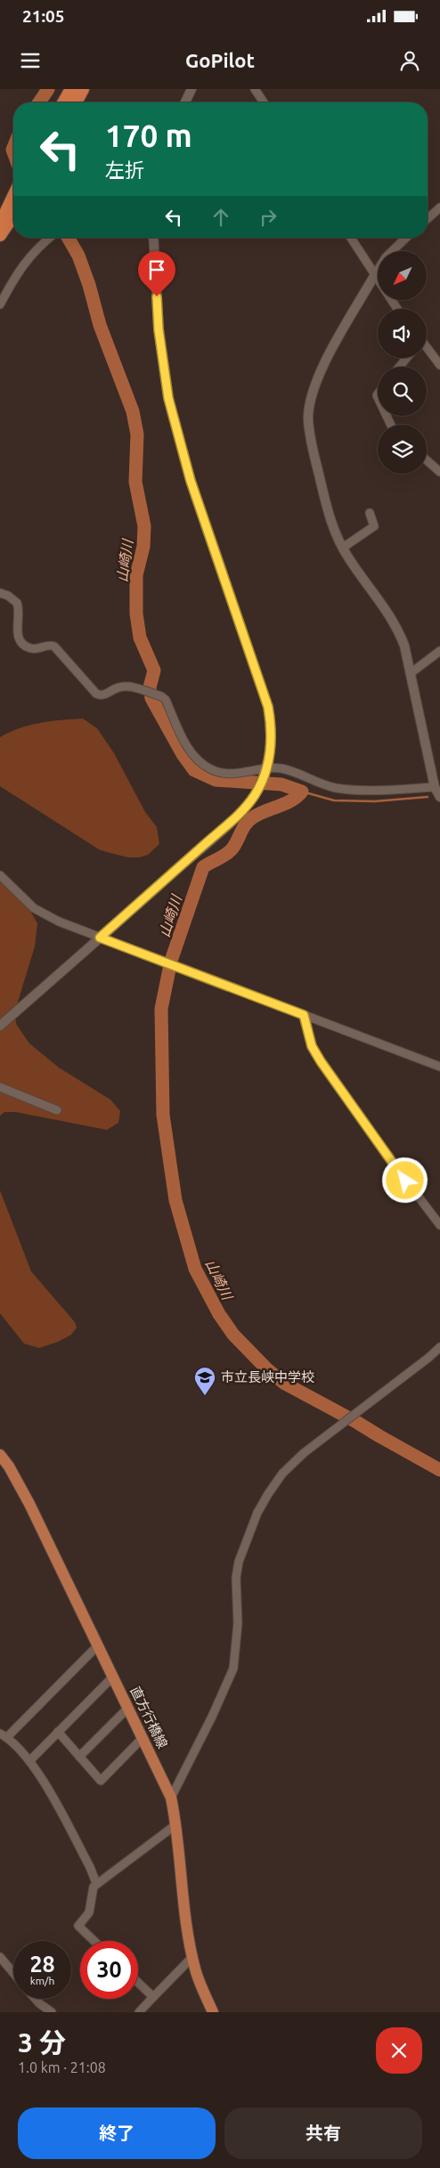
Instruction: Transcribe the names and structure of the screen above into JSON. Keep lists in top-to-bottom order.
{
  "streets": {
    "main road": ["直方行橋線"]
  },
  "water": ["山崎川"],
  "places": {
    "school or university": ["市立長峡中学校"]
  },
  "north": "bottom left",
  "page": {
    "status": "21:05",
    "header": "GoPilot",
    "turn": ["170 m", "左折"],
    "speed": "28 km/h",
    "limit": "30",
    "heading": ["3 分", "1.0 km · 21:08"],
    "buttons": ["終了", "共有"]
  }
}
